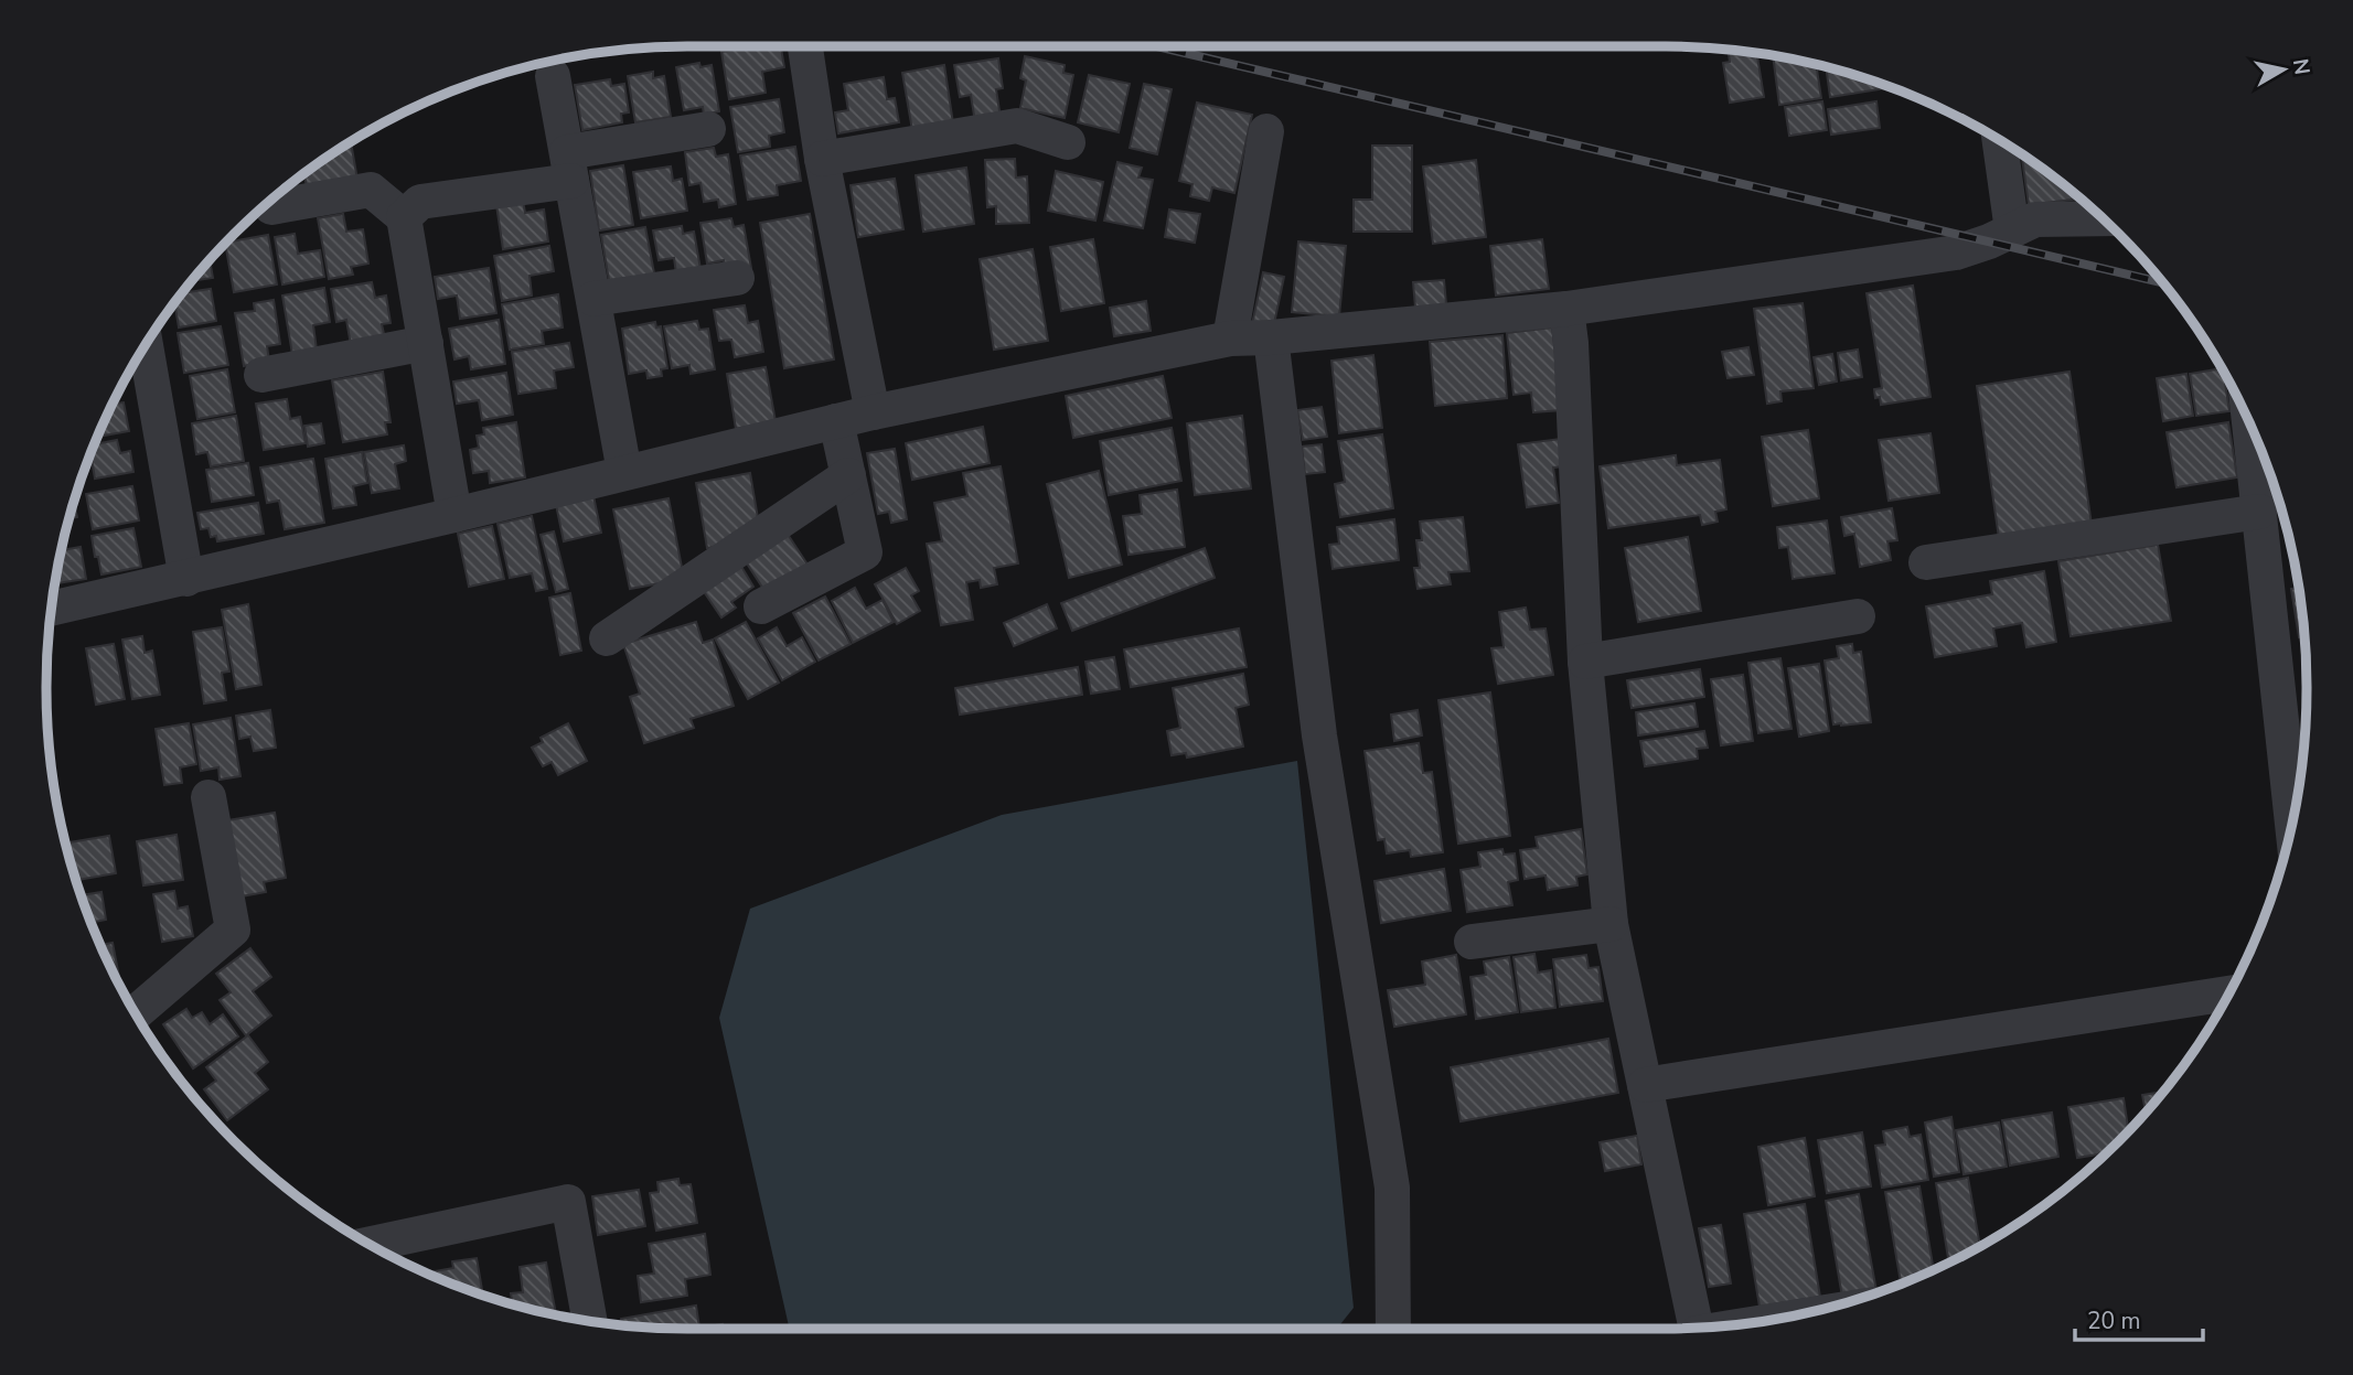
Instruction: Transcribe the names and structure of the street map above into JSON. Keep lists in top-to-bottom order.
{
  "scale_bar": "20 m",
  "north": "right"
}
